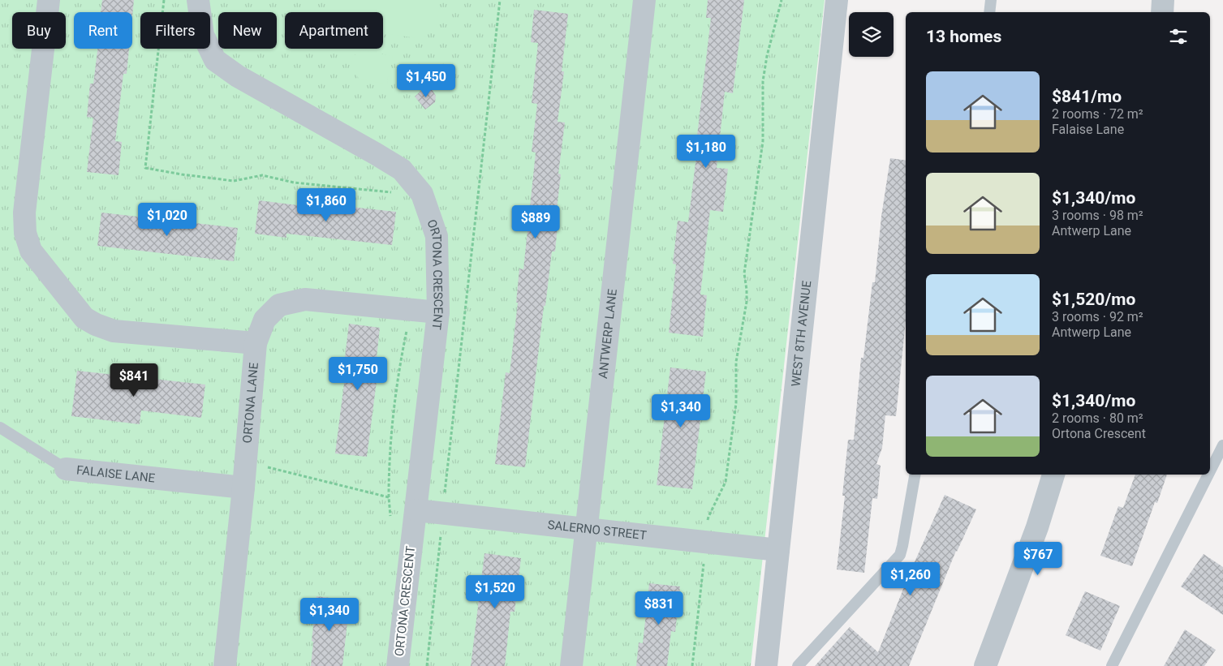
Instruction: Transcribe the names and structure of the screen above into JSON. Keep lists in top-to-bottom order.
{
  "streets": {
    "street": [
      "ORTONA CRESCENT",
      "ANTWERP LANE",
      "WEST 8TH AVENUE",
      "ORTONA LANE",
      "FALAISE LANE",
      "SALERNO STREET"
    ]
  },
  "crossings": [
    ["ORTONA CRESCENT", "ORTONA LANE"],
    ["ORTONA CRESCENT", "SALERNO STREET"],
    ["ANTWERP LANE", "SALERNO STREET"],
    ["WEST 8TH AVENUE", "SALERNO STREET"],
    ["ORTONA LANE", "FALAISE LANE"]
  ],
  "page": {
    "chip": [
      "Buy",
      "Rent",
      "Filters",
      "New",
      "Apartment"
    ],
    "heading": "13 homes",
    "list": [
      {
        "name": "$841/mo",
        "note": "2 rooms · 72 m² · Falaise Lane"
      },
      {
        "name": "$1,340/mo",
        "note": "3 rooms · 98 m² · Antwerp Lane"
      },
      {
        "name": "$1,520/mo",
        "note": "3 rooms · 92 m² · Antwerp Lane"
      },
      {
        "name": "$1,340/mo",
        "note": "2 rooms · 80 m² · Ortona Crescent"
      }
    ],
    "price": [
      "$1,450",
      "$1,180",
      "$1,860",
      "$1,020",
      "$889",
      "$1,750",
      "$841",
      "$1,340",
      "$767",
      "$1,260",
      "$1,520",
      "$831",
      "$1,340"
    ]
  }
}
